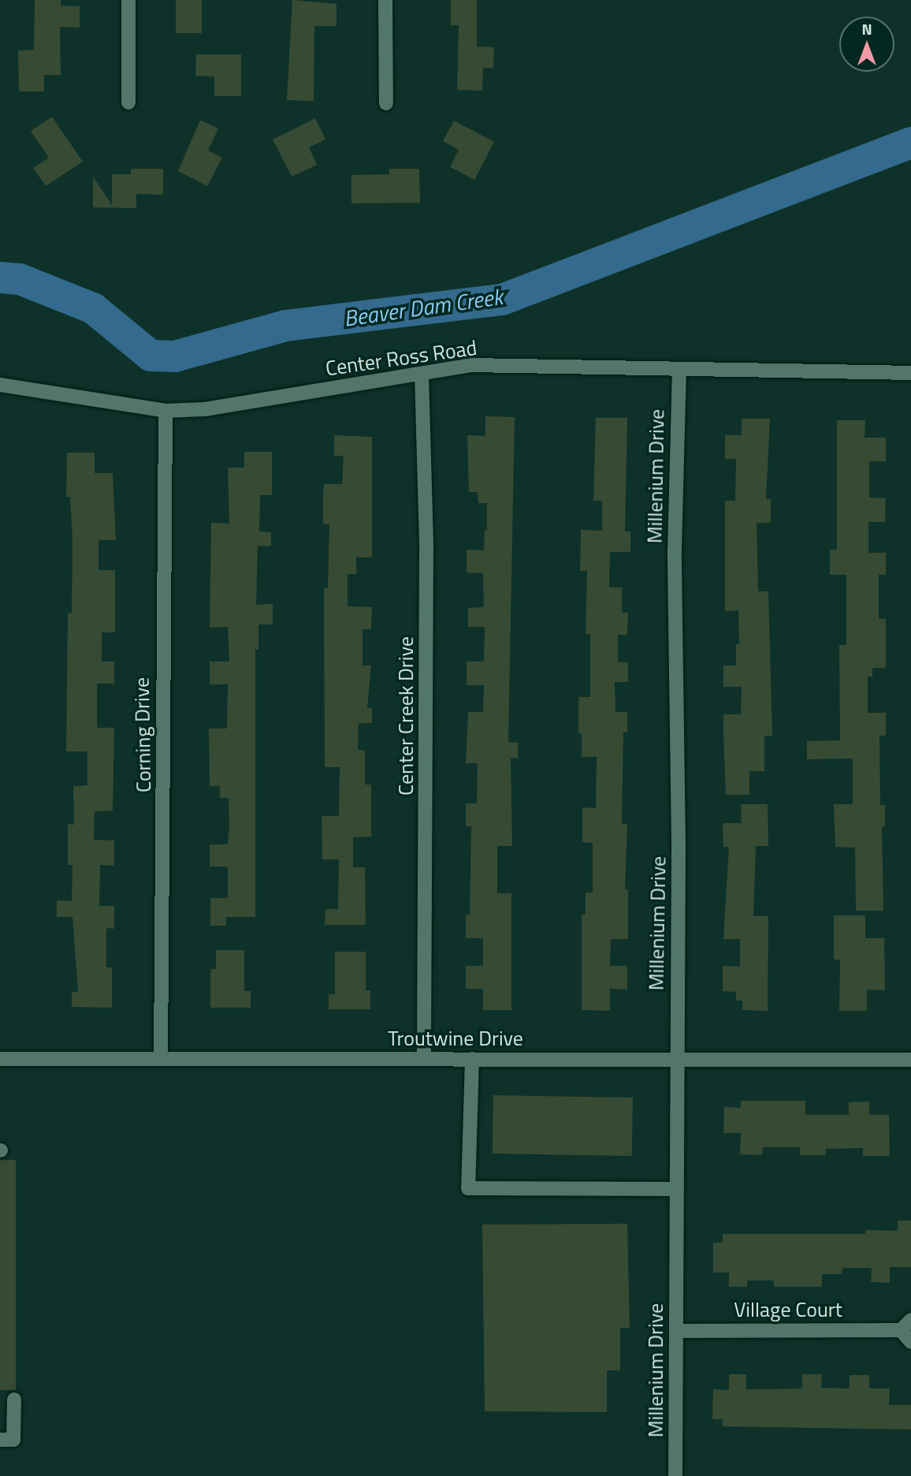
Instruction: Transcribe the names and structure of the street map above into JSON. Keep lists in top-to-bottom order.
{
  "streets": {
    "street": [
      "Center Ross Road",
      "Millenium Drive",
      "Center Creek Drive",
      "Corning Drive",
      "Troutwine Drive",
      "Village Court"
    ]
  },
  "crossings": [
    ["Center Ross Road", "Millenium Drive"],
    ["Center Ross Road", "Center Creek Drive"],
    ["Center Ross Road", "Corning Drive"],
    ["Millenium Drive", "Troutwine Drive"],
    ["Millenium Drive", "Village Court"],
    ["Center Creek Drive", "Troutwine Drive"],
    ["Corning Drive", "Troutwine Drive"]
  ],
  "water": ["Beaver Dam Creek"],
  "north": "top"
}
